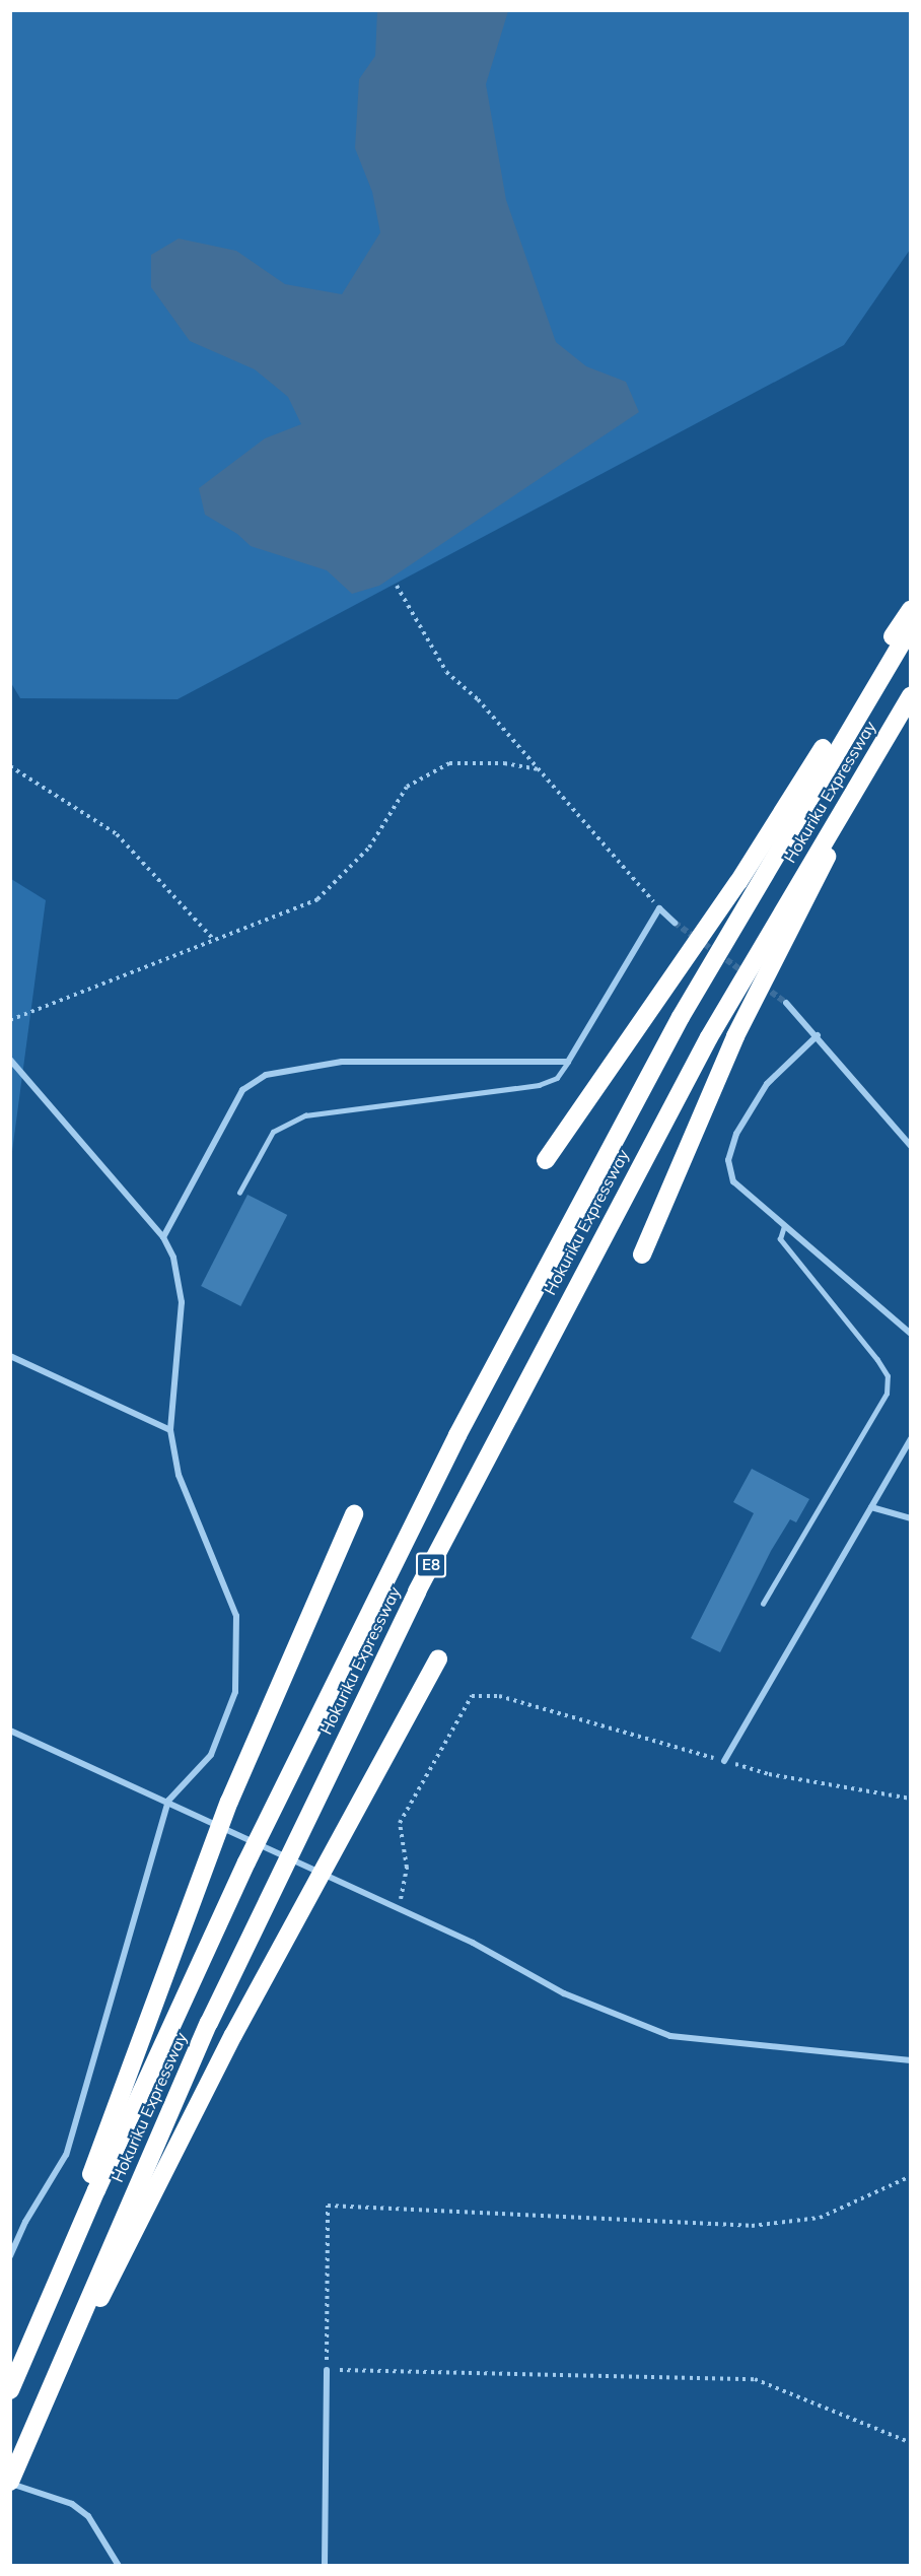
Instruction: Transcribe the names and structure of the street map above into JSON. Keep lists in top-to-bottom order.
{
  "streets": {
    "highway": ["Hokuriku Expressway", "E8"]
  }
}
